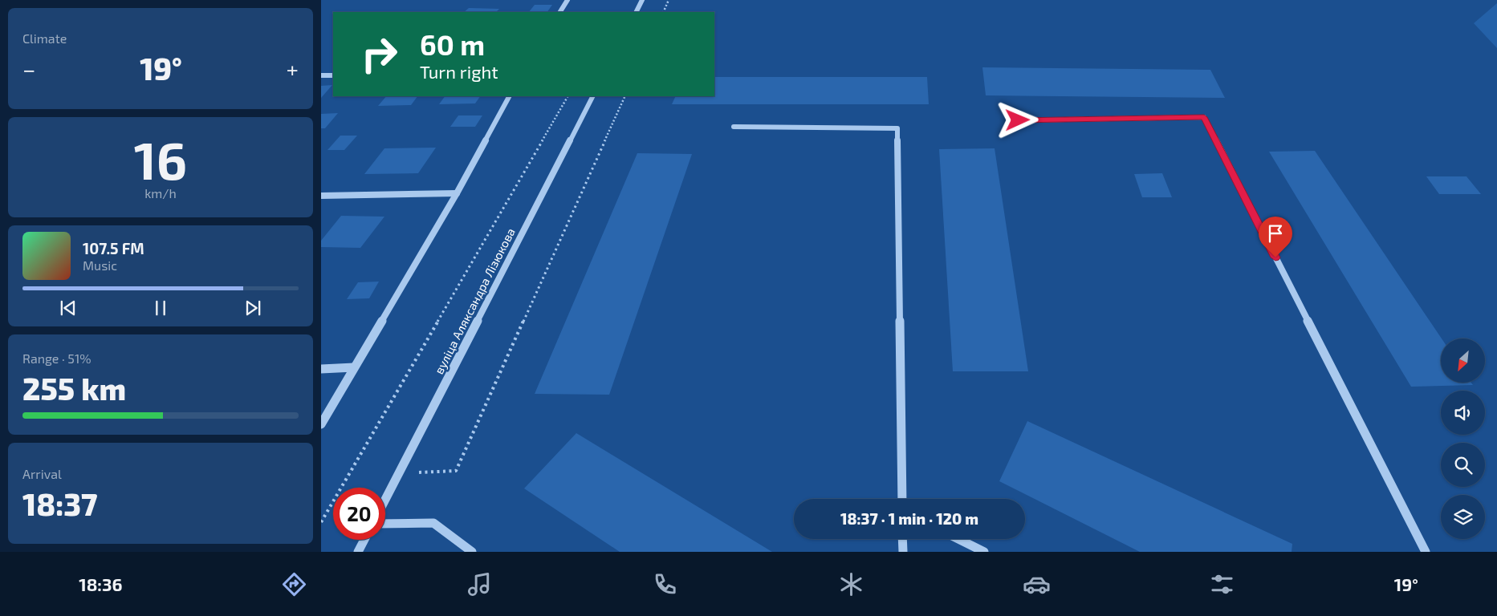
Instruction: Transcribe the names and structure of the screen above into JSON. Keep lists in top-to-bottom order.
{
  "streets": {
    "street": ["вуліца Аляксандра Лізюкова"]
  },
  "north": "bottom left",
  "page": {
    "tile": [
      "Climate",
      ["16", "km/h"],
      ["Range · 51%", "255 km"],
      ["Arrival", "18:37"]
    ],
    "turn": ["60 m", "Turn right"],
    "heat": ["−", "19°", "+"],
    "song": ["107.5 FM", "Music"],
    "limit": "20",
    "trip": "18:37 · 1 min · 120 m",
    "tabs": ["18:36", "19°"]
  }
}
